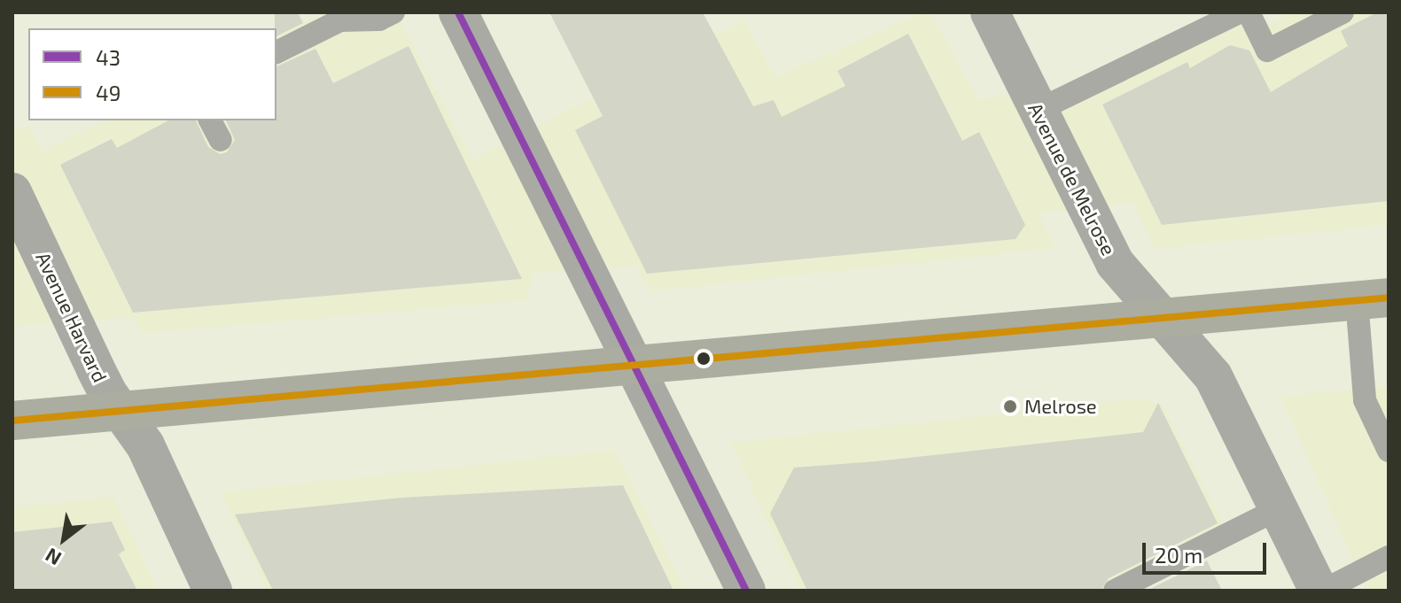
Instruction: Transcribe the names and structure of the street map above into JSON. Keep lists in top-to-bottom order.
{
  "streets": {
    "street": ["Avenue de Melrose", "Avenue Harvard"]
  },
  "places": ["Melrose"],
  "lines": ["transit line 43", "transit line 49"],
  "legend": ["43", "49"],
  "scale_bar": "20 m",
  "north": "bottom left"
}
